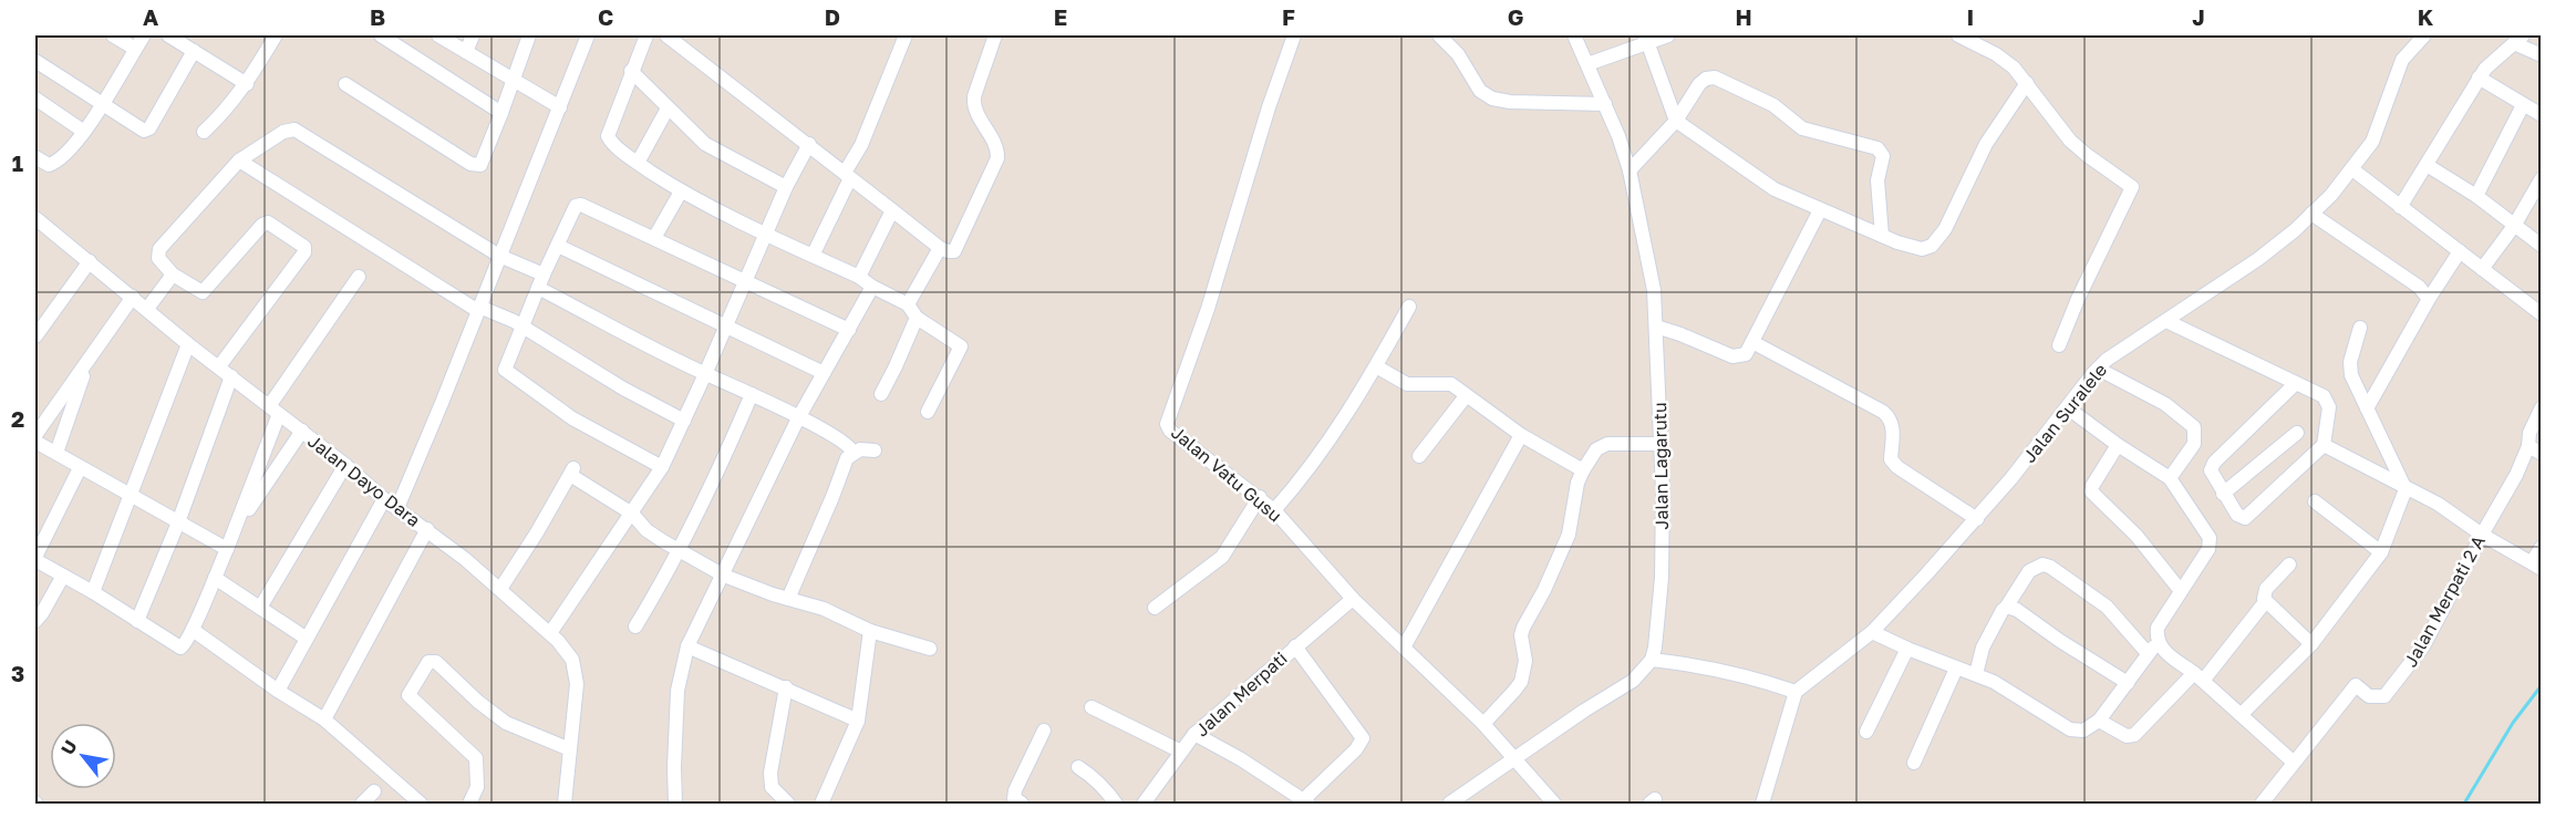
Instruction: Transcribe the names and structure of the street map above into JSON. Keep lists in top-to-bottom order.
{
  "streets": {
    "street": [
      "Jalan Suralele",
      "Jalan Lagarutu",
      "Jalan Vatu Gusu",
      "Jalan Dayo Dara",
      "Jalan Merpati 2 A",
      "Jalan Merpati"
    ]
  },
  "crossings": [
    ["Jalan Vatu Gusu", "Jalan Merpati"]
  ],
  "north": "top left",
  "grid": {
    "columns": [
      "A",
      "B",
      "C",
      "D",
      "E",
      "F",
      "G",
      "H",
      "I",
      "J",
      "K"
    ],
    "rows": ["1", "2", "3"]
  }
}
